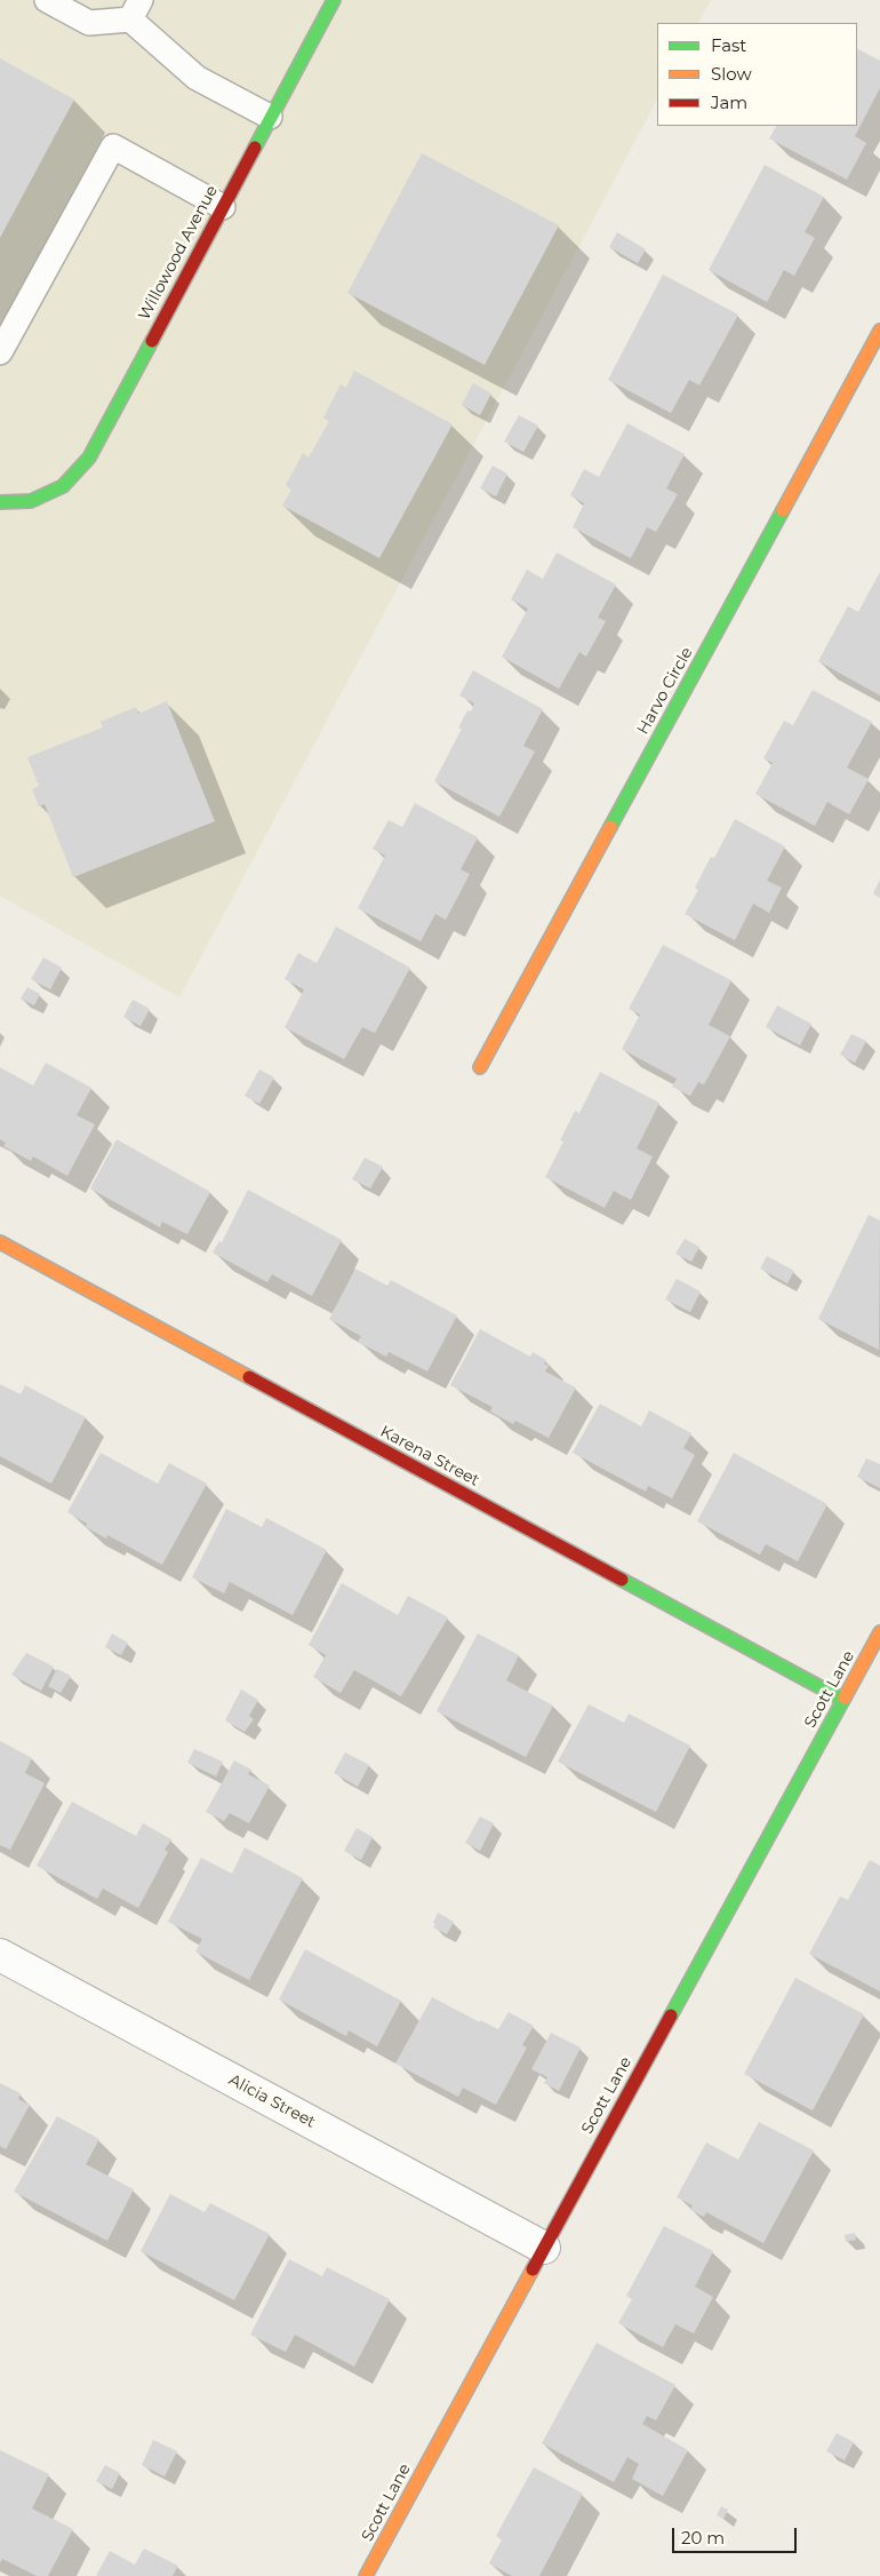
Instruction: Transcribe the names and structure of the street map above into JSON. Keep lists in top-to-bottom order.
{
  "streets": {
    "street": [
      "Willowood Avenue",
      "Harvo Circle",
      "Karena Street",
      "Scott Lane",
      "Alicia Street"
    ]
  },
  "crossings": [
    ["Karena Street", "Scott Lane"],
    ["Scott Lane", "Alicia Street"]
  ],
  "legend": ["Fast", "Slow", "Jam"],
  "scale_bar": "20 m"
}
